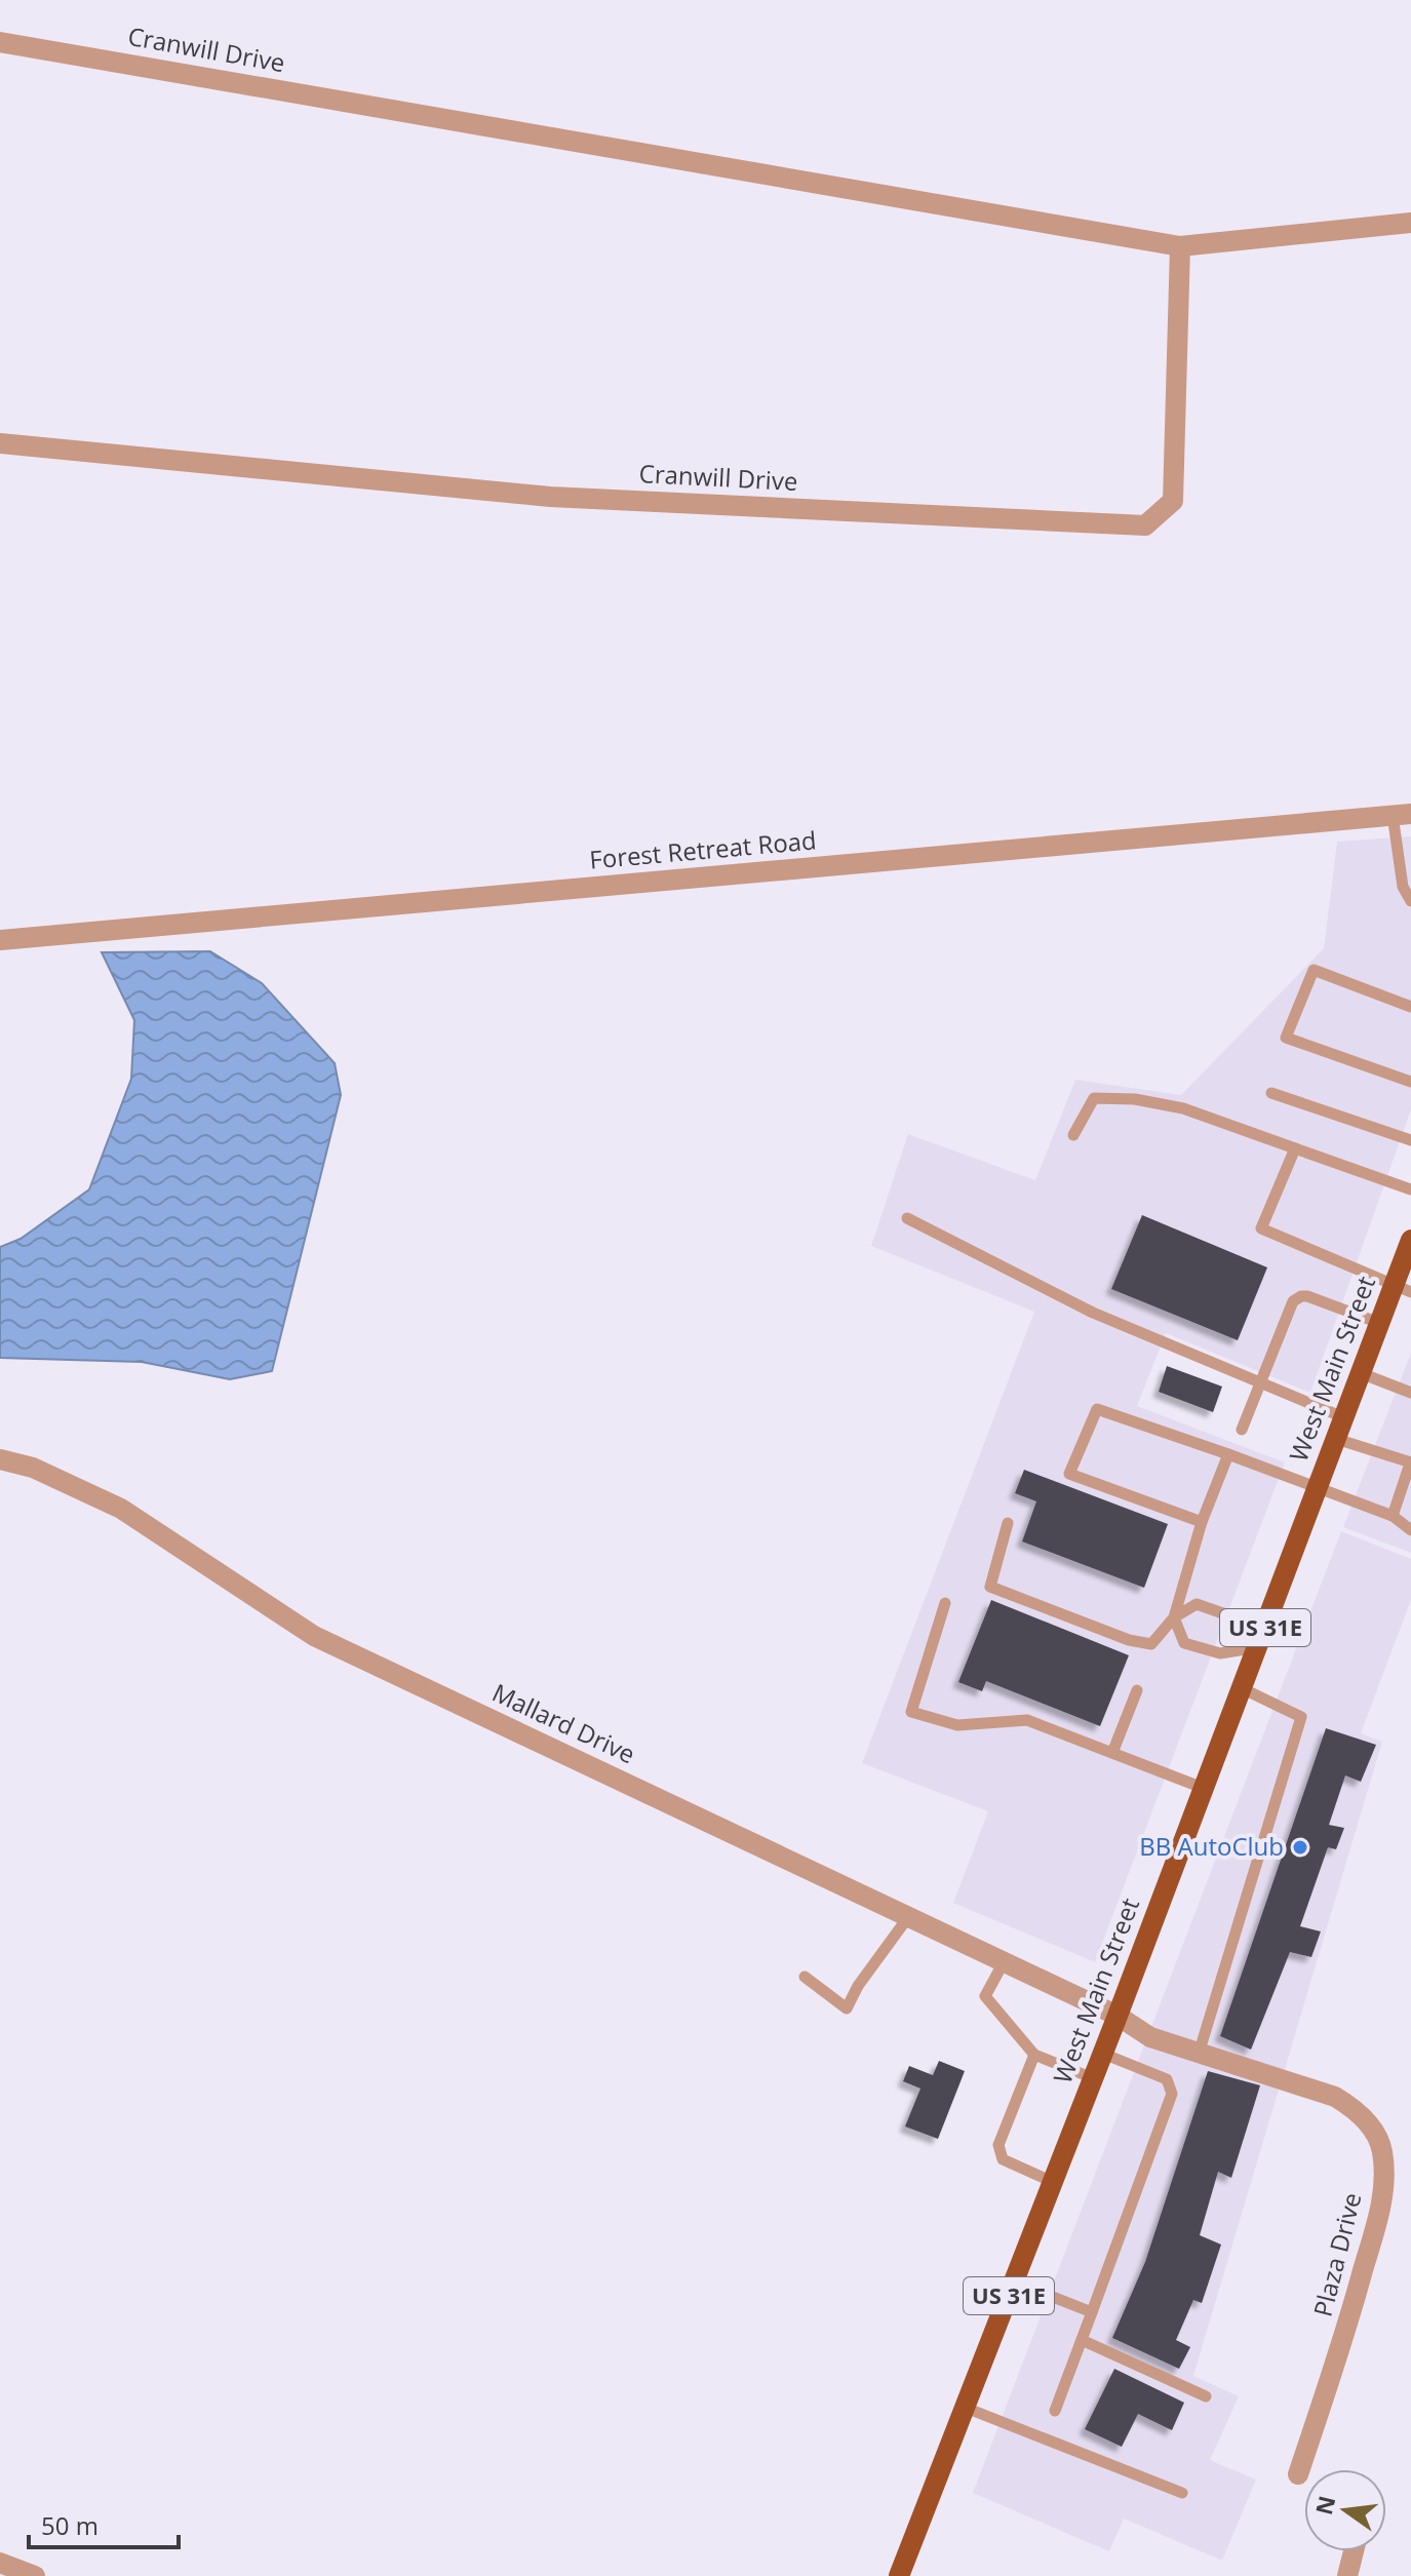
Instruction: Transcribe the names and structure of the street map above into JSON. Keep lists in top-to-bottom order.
{
  "streets": {
    "main road": ["West Main Street", "US 31E"],
    "street": [
      "Cranwill Drive",
      "Forest Retreat Road",
      "Mallard Drive",
      "Plaza Drive"
    ]
  },
  "crossings": [
    ["West Main Street", "Mallard Drive"],
    ["West Main Street", "Plaza Drive"],
    ["Mallard Drive", "Plaza Drive"]
  ],
  "places": ["BB AutoClub"],
  "scale_bar": "50 m",
  "north": "left"
}
